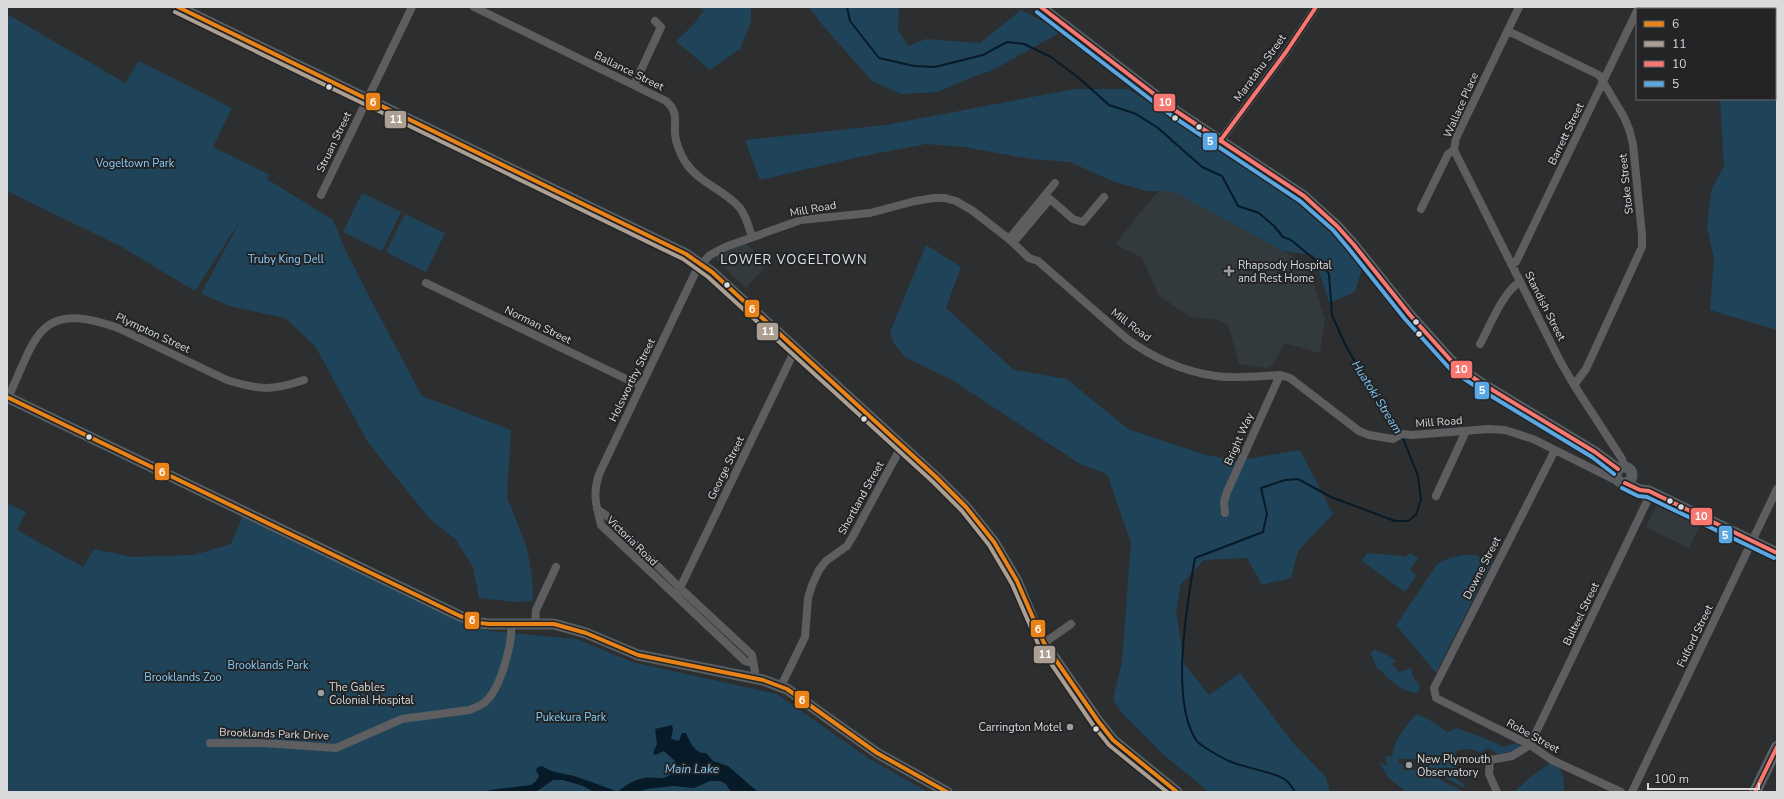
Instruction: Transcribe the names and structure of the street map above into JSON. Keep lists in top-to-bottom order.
{
  "streets": {
    "street": [
      "Maratahu Street",
      "Ballance Street",
      "Wallace Place",
      "Barrett Street",
      "Struan Street",
      "Stoke Street",
      "Mill Road",
      "Standish Street",
      "Norman Street",
      "Plympton Street",
      "Holsworthy Street",
      "Bright Way",
      "George Street",
      "Shortland Street",
      "Victoria Road",
      "Downe Street",
      "Bulteel Street",
      "Fulford Street",
      "Brooklands Park Drive",
      "Robe Street"
    ]
  },
  "crossings": [
    ["Ballance Street", "Mill Road"],
    ["Wallace Place", "Stoke Street"],
    ["Wallace Place", "Standish Street"],
    ["Barrett Street", "Stoke Street"],
    ["Barrett Street", "Standish Street"],
    ["Stoke Street", "Standish Street"],
    ["Mill Road", "Standish Street"],
    ["Mill Road", "Holsworthy Street"],
    ["Mill Road", "Bright Way"],
    ["Mill Road", "Downe Street"],
    ["Norman Street", "Holsworthy Street"],
    ["Holsworthy Street", "Victoria Road"],
    ["George Street", "Victoria Road"],
    ["Downe Street", "Robe Street"],
    ["Bulteel Street", "Robe Street"]
  ],
  "districts": ["LOWER VOGELTOWN"],
  "water": ["Huatoki Stream", "Main Lake"],
  "parks": [
    "Vogeltown Park",
    "Truby King Dell",
    "Brooklands Park",
    "Brooklands Zoo",
    "Pukekura Park"
  ],
  "places": {
    "health": ["Rhapsody Hospital and Rest Home"],
    "other": ["The Gables Colonial Hospital", "Carrington Motel", "New Plymouth Observatory"]
  },
  "lines": [
    "transit line 6",
    "transit line 10",
    "transit line 11",
    "transit line 5"
  ],
  "legend": [
    "6",
    "11",
    "10",
    "5"
  ],
  "scale_bar": "100 m"
}
